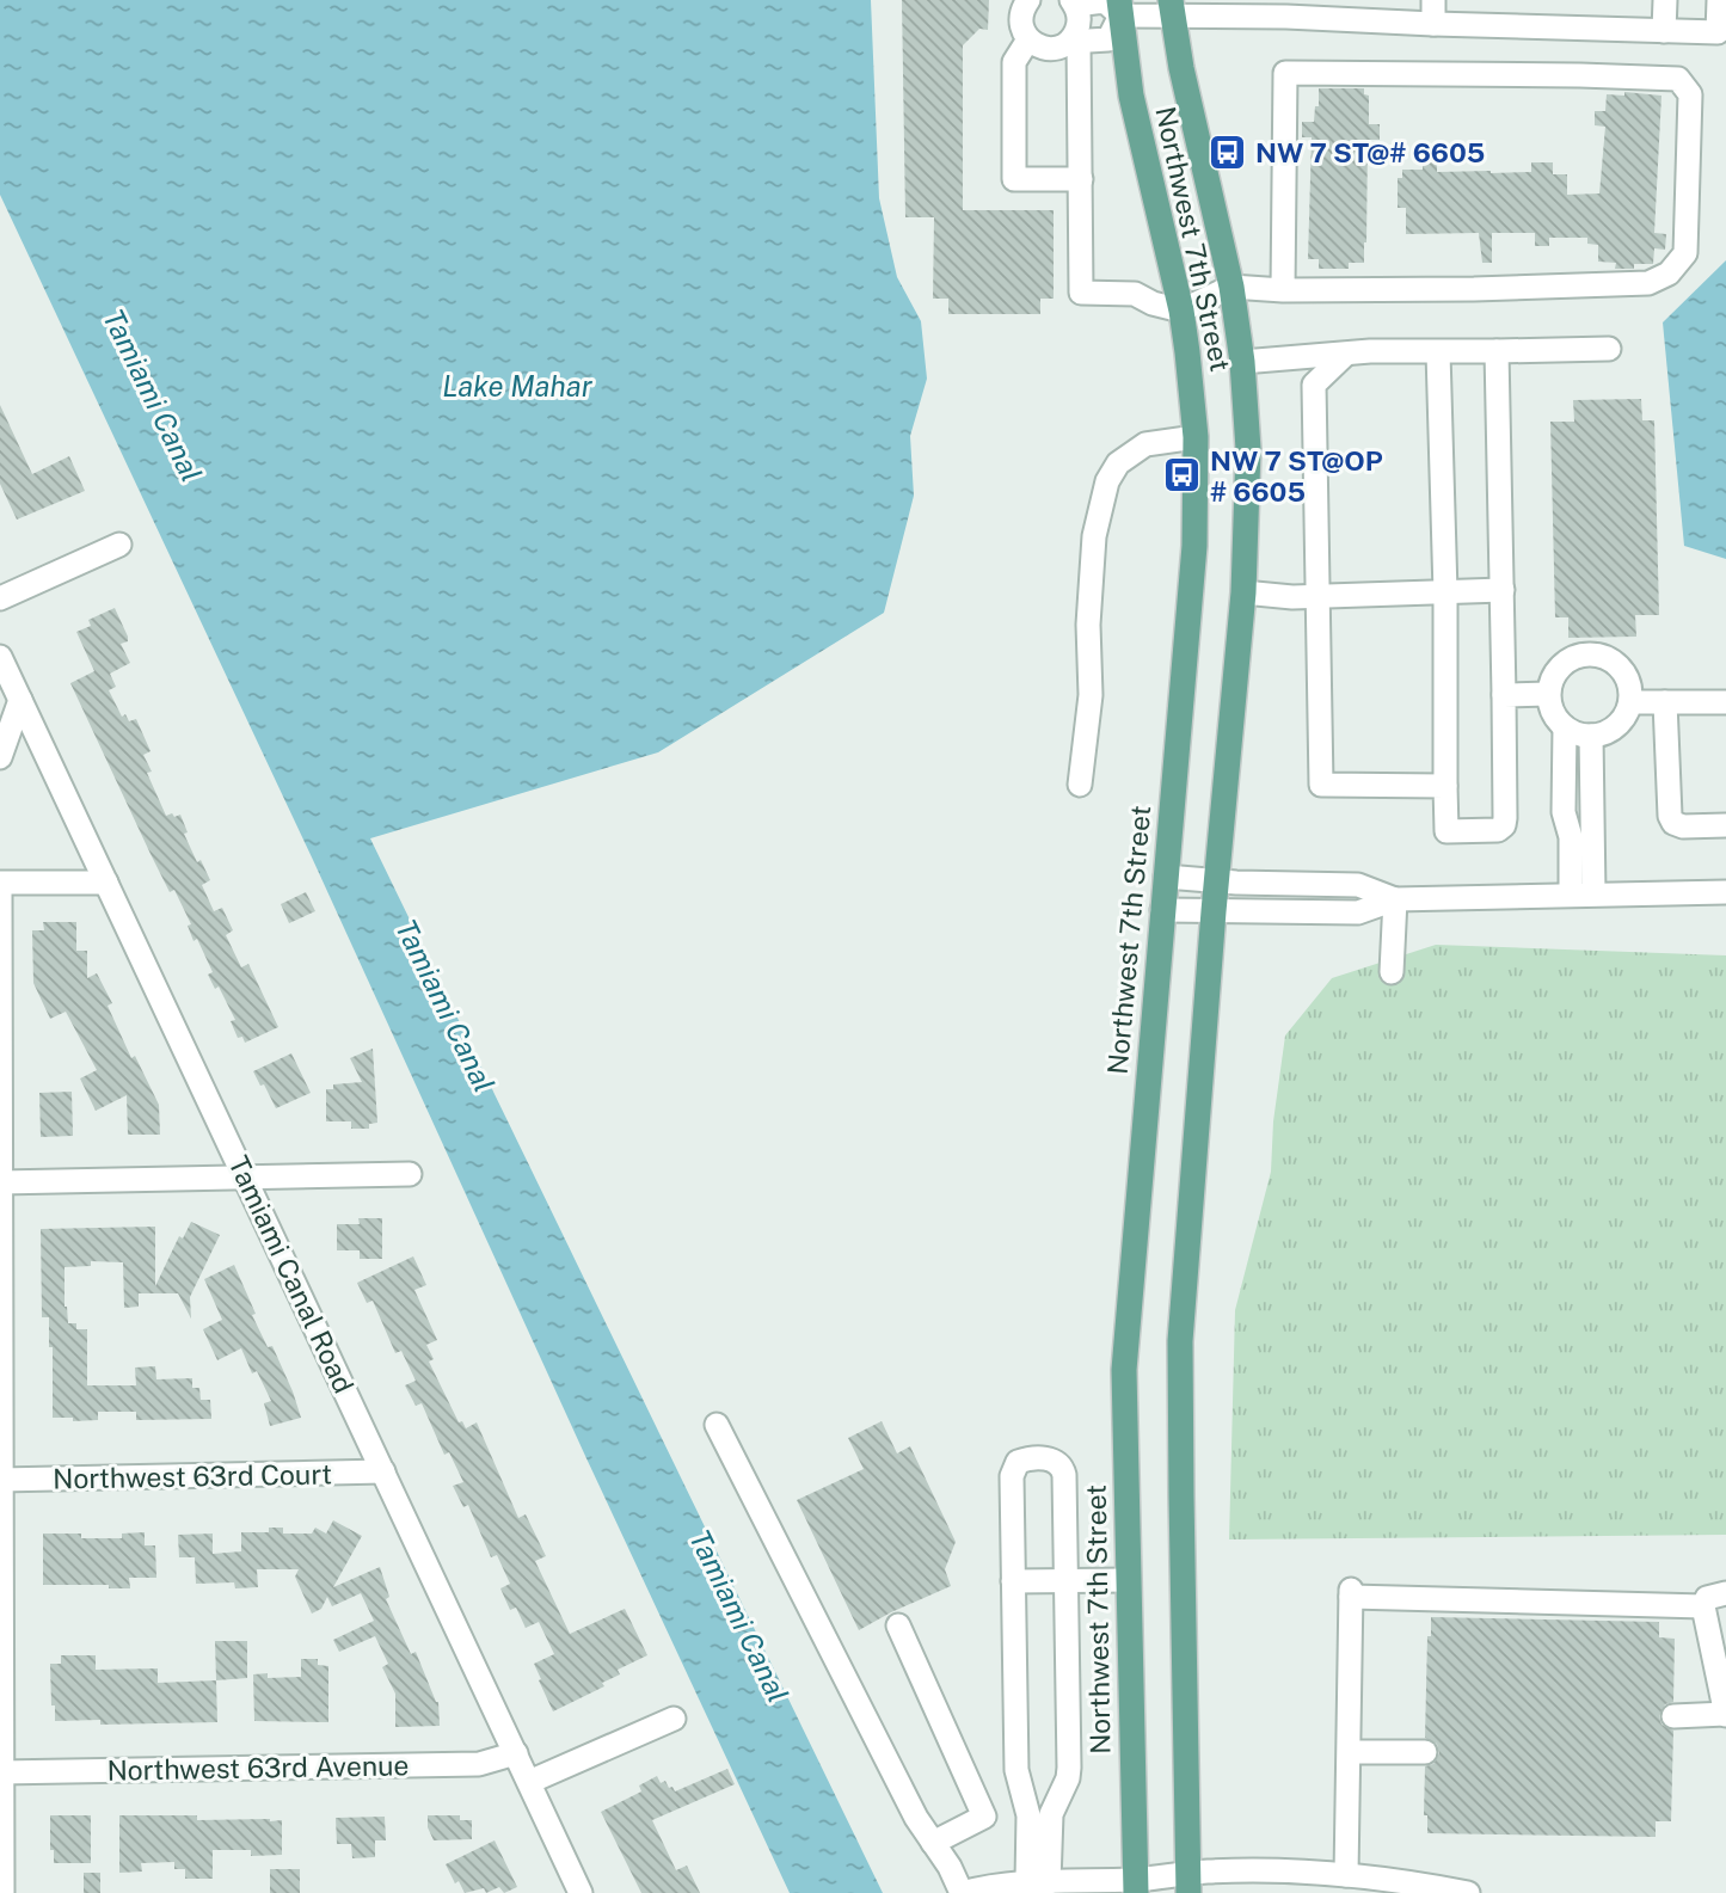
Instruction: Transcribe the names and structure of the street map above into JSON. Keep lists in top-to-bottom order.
{
  "streets": {
    "main road": ["Northwest 7th Street"],
    "street": ["Tamiami Canal Road", "Northwest 63rd Court", "Northwest 63rd Avenue"]
  },
  "crossings": [
    ["Tamiami Canal Road", "Northwest 63rd Court"],
    ["Tamiami Canal Road", "Northwest 63rd Avenue"]
  ],
  "water": ["Lake Mahar", "Tamiami Canal"],
  "places": {
    "bus stop": ["NW 7 ST@# 6605", "NW 7 ST@OP # 6605"]
  }
}
